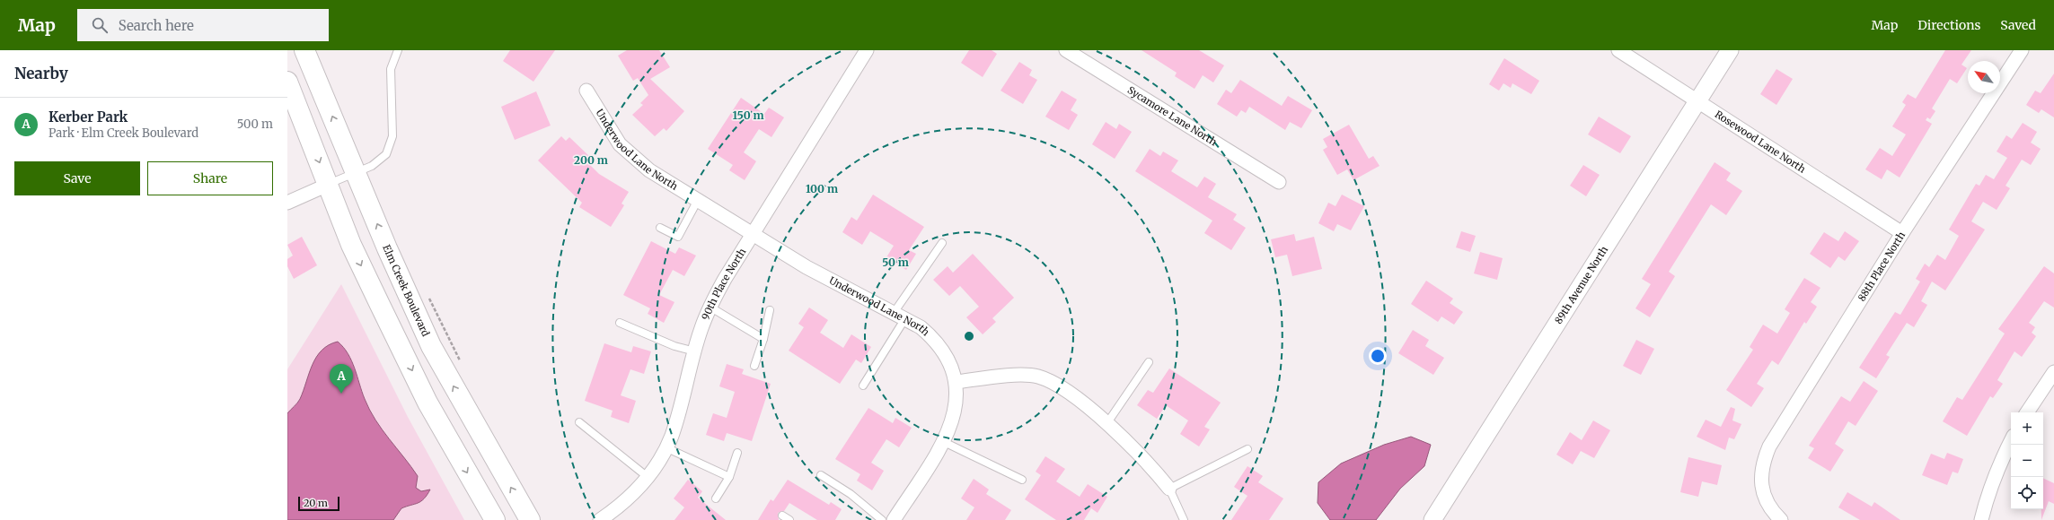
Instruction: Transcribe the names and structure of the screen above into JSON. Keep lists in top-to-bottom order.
{
  "streets": {
    "main road": ["Elm Creek Boulevard"],
    "street": [
      "Sycamore Lane North",
      "Rosewood Lane North",
      "Underwood Lane North",
      "88th Place North",
      "90th Place North",
      "89th Avenue North"
    ]
  },
  "crossings": [
    ["Rosewood Lane North", "88th Place North"],
    ["Rosewood Lane North", "89th Avenue North"],
    ["Underwood Lane North", "90th Place North"]
  ],
  "scale_bar": "20 m",
  "north": "top left",
  "page": {
    "header": "Map",
    "search": "Search here",
    "nav": ["Map", "Directions", "Saved"],
    "heading": "Nearby",
    "list": [
      {
        "mark": "A",
        "name": "Kerber Park",
        "note": "Park · Elm Creek Boulevard",
        "value": "500 m"
      }
    ],
    "buttons": ["Save", "Share"],
    "pins": "A",
    "map_buttons": ["+", "−"],
    "scale": "20 m"
  },
  "rings": [
    "150 m",
    "200 m",
    "100 m",
    "50 m"
  ]
}
